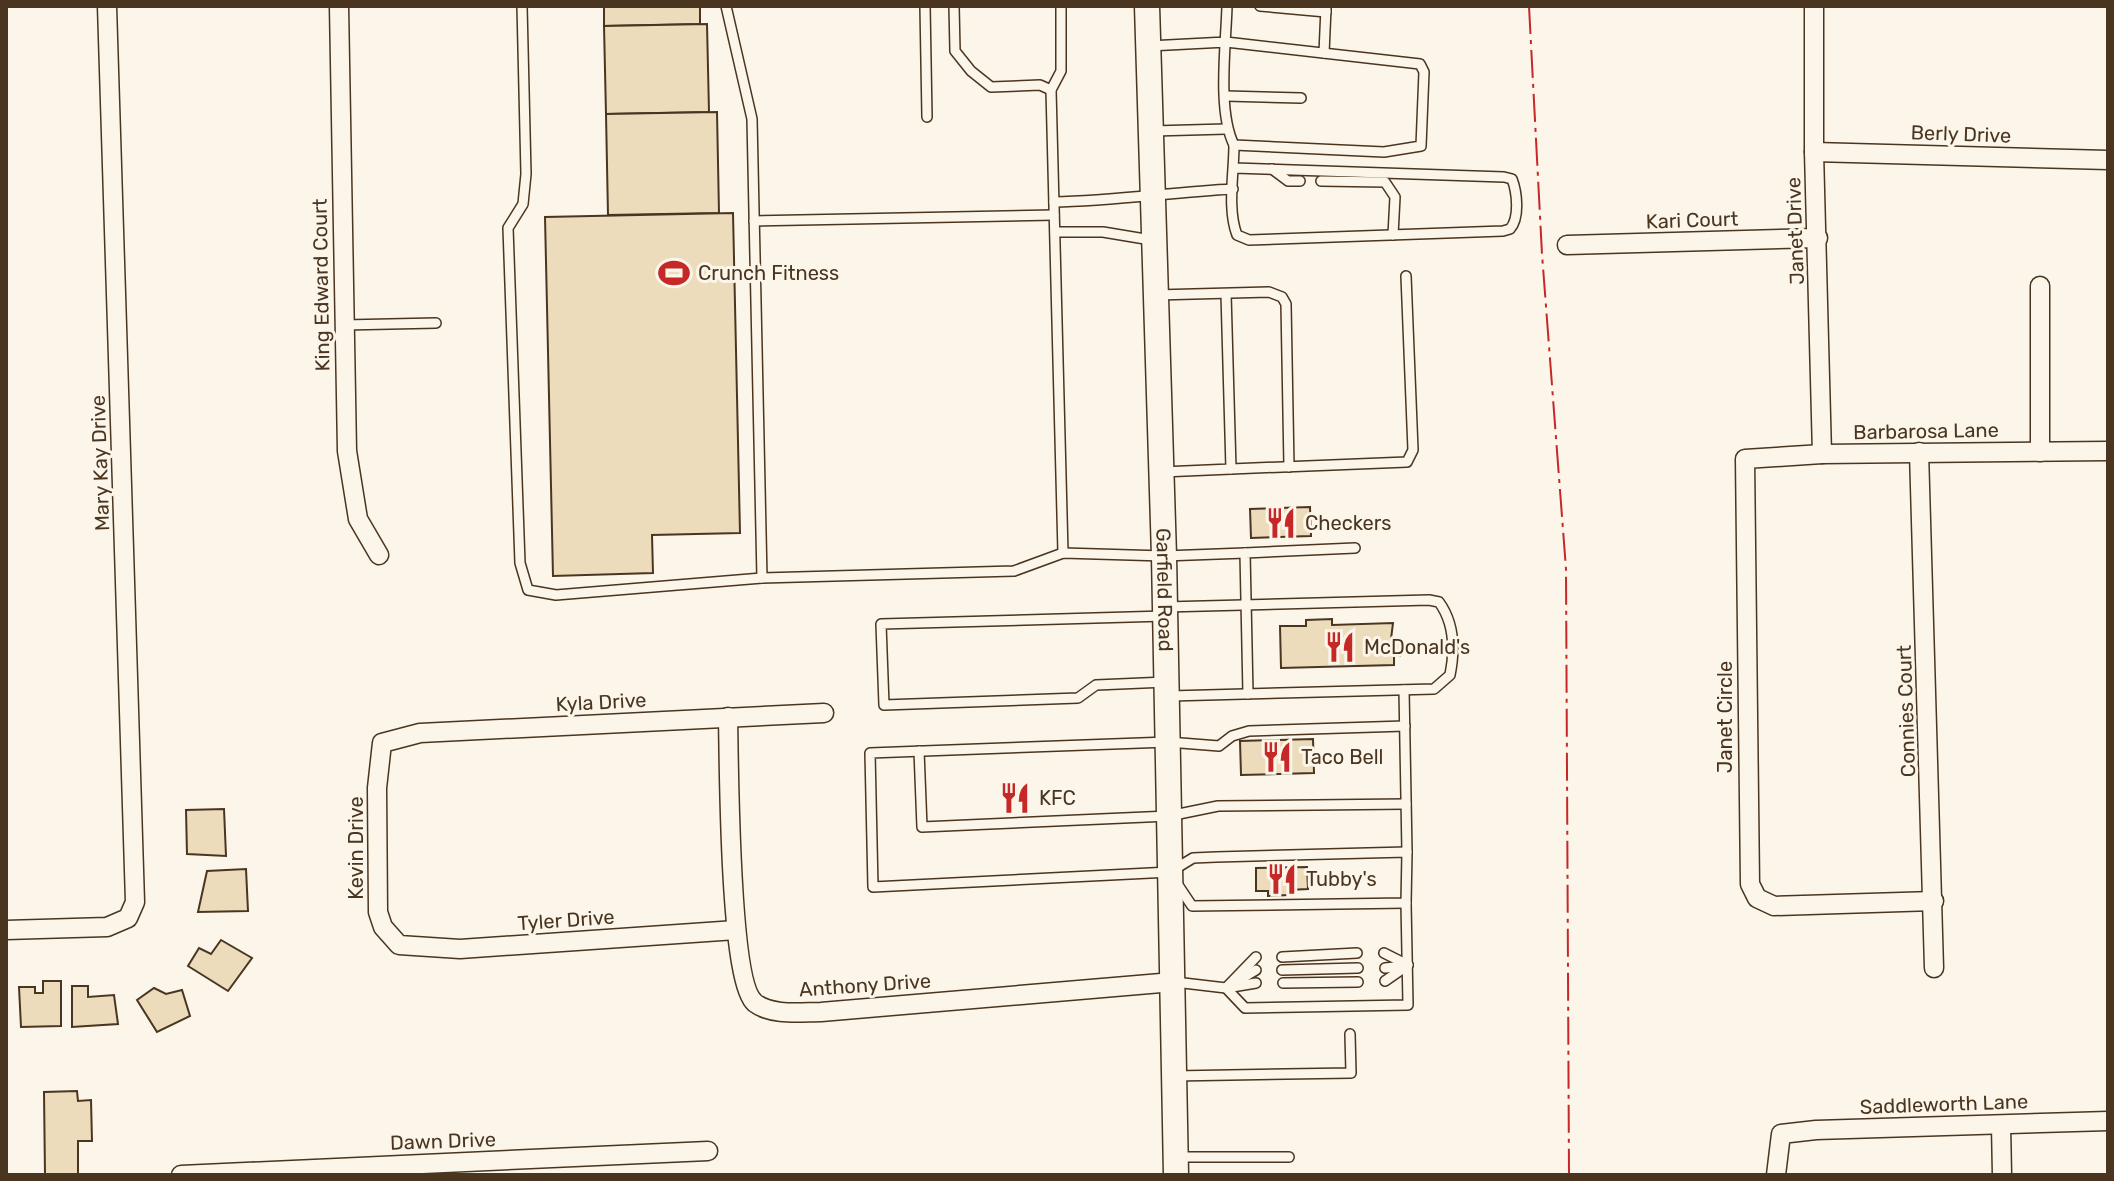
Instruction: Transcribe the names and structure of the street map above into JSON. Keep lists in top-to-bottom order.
{
  "streets": {
    "main road": ["Garfield Road"],
    "street": [
      "Berly Drive",
      "Kari Court",
      "Janet Drive",
      "King Edward Court",
      "Barbarosa Lane",
      "Mary Kay Drive",
      "Kyla Drive",
      "Connies Court",
      "Janet Circle",
      "Kevin Drive",
      "Tyler Drive",
      "Anthony Drive",
      "Saddleworth Lane",
      "Dawn Drive"
    ]
  },
  "crossings": [
    ["Berly Drive", "Janet Drive"],
    ["Kari Court", "Janet Drive"],
    ["Janet Drive", "Barbarosa Lane"],
    ["Barbarosa Lane", "Connies Court"],
    ["Barbarosa Lane", "Janet Circle"],
    ["Garfield Road", "Anthony Drive"],
    ["Kyla Drive", "Kevin Drive"],
    ["Kyla Drive", "Anthony Drive"],
    ["Connies Court", "Janet Circle"],
    ["Kevin Drive", "Tyler Drive"],
    ["Tyler Drive", "Anthony Drive"]
  ],
  "places": {
    "sports": ["Crunch Fitness"],
    "restaurant": [
      "Checkers",
      "McDonald's",
      "Taco Bell",
      "KFC",
      "Tubby's"
    ]
  }
}
